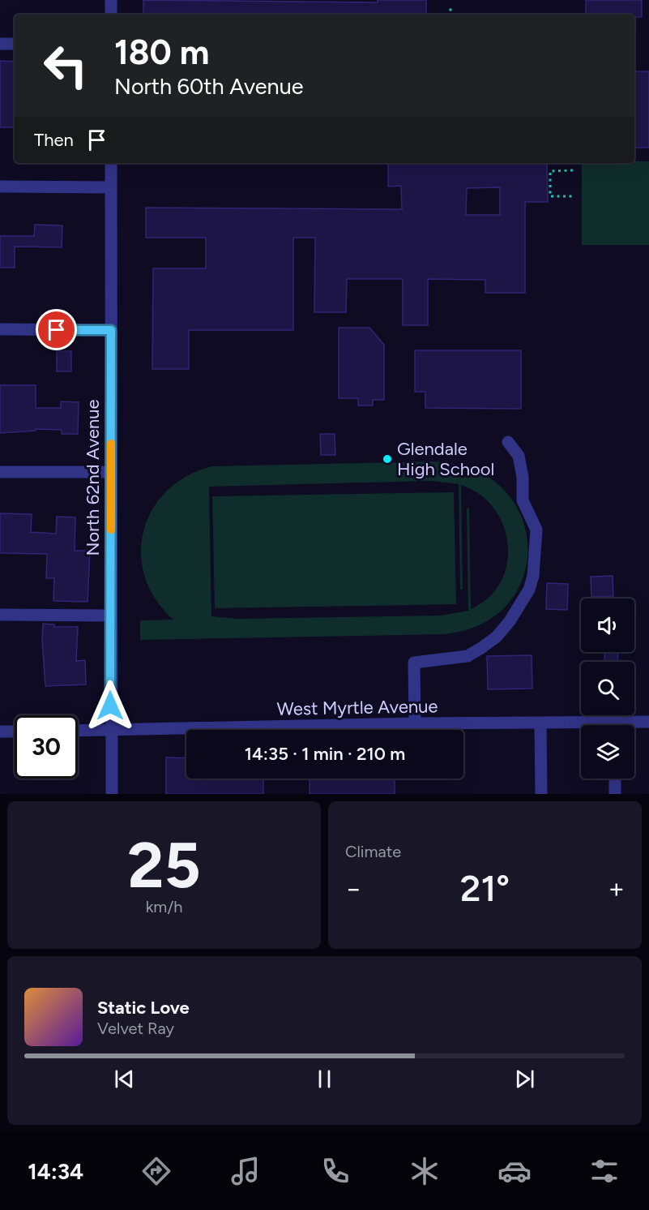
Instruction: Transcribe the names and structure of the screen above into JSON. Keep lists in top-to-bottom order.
{
  "streets": {
    "street": ["North 62nd Avenue", "West Myrtle Avenue"]
  },
  "crossings": [
    ["North 62nd Avenue", "West Myrtle Avenue"]
  ],
  "places": ["Glendale High School"],
  "page": {
    "turn": ["180 m", "North 60th Avenue"],
    "then": "Then",
    "limit": "30",
    "trip": "14:35 · 1 min · 210 m",
    "tile": [
      ["25", "km/h"],
      "Climate"
    ],
    "heat": ["−", "21°", "+"],
    "song": ["Static Love", "Velvet Ray"],
    "tabs": "14:34"
  }
}
